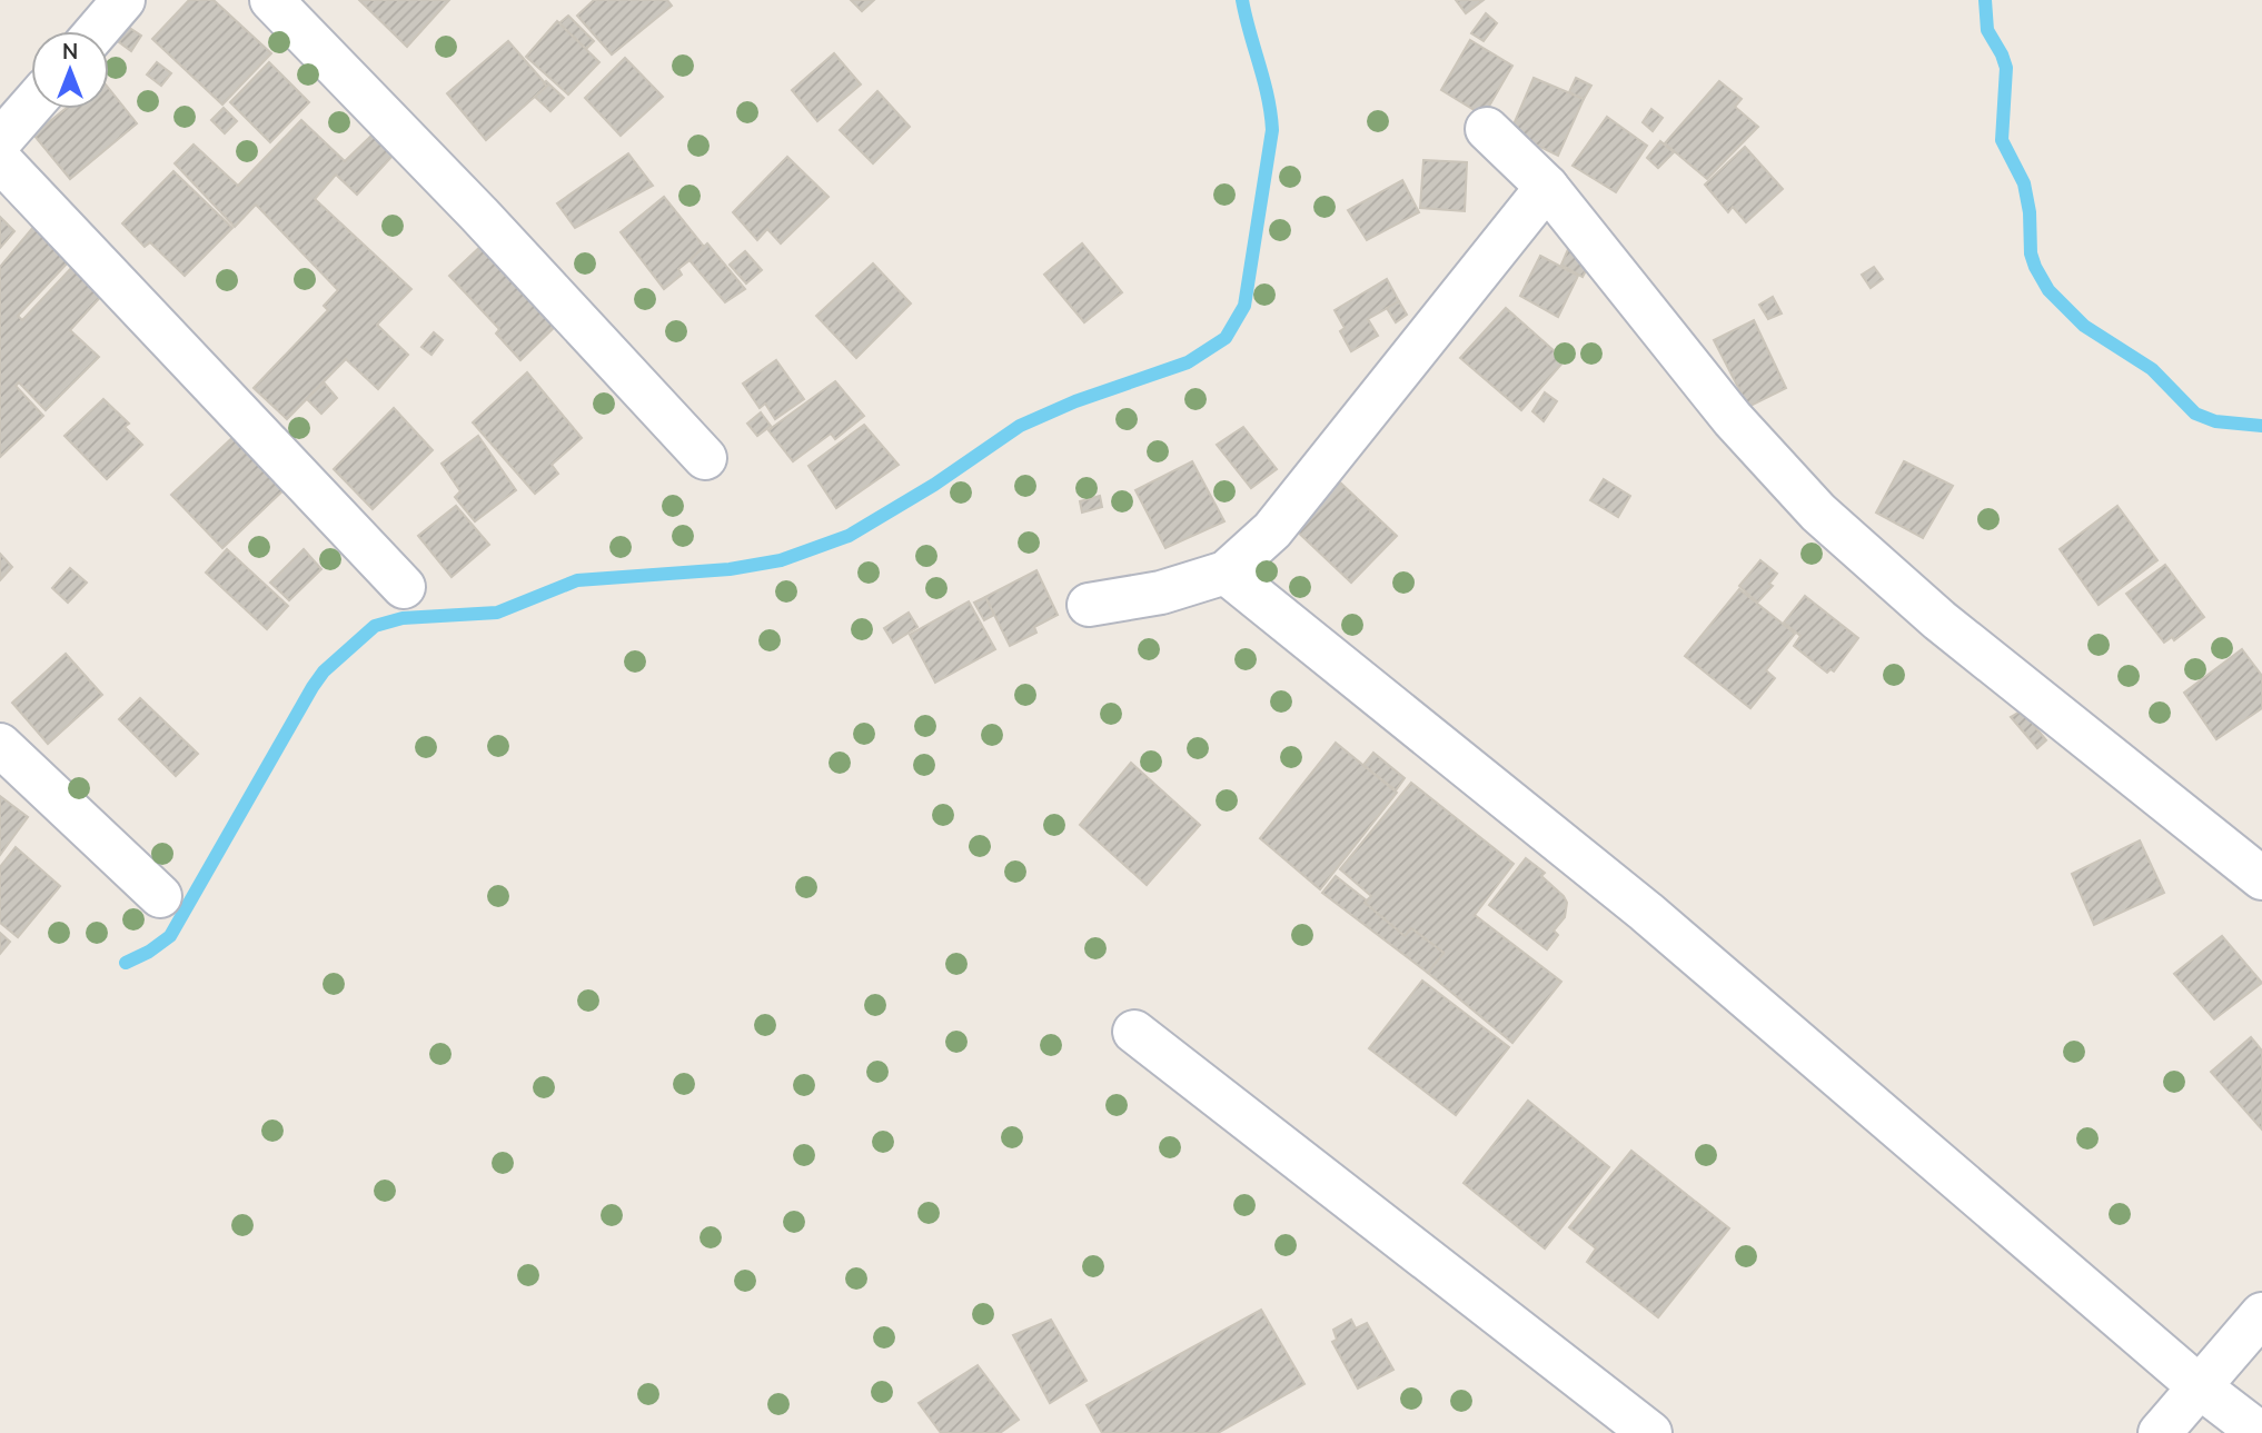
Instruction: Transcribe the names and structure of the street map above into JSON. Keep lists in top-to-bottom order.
{
  "north": "top"
}
